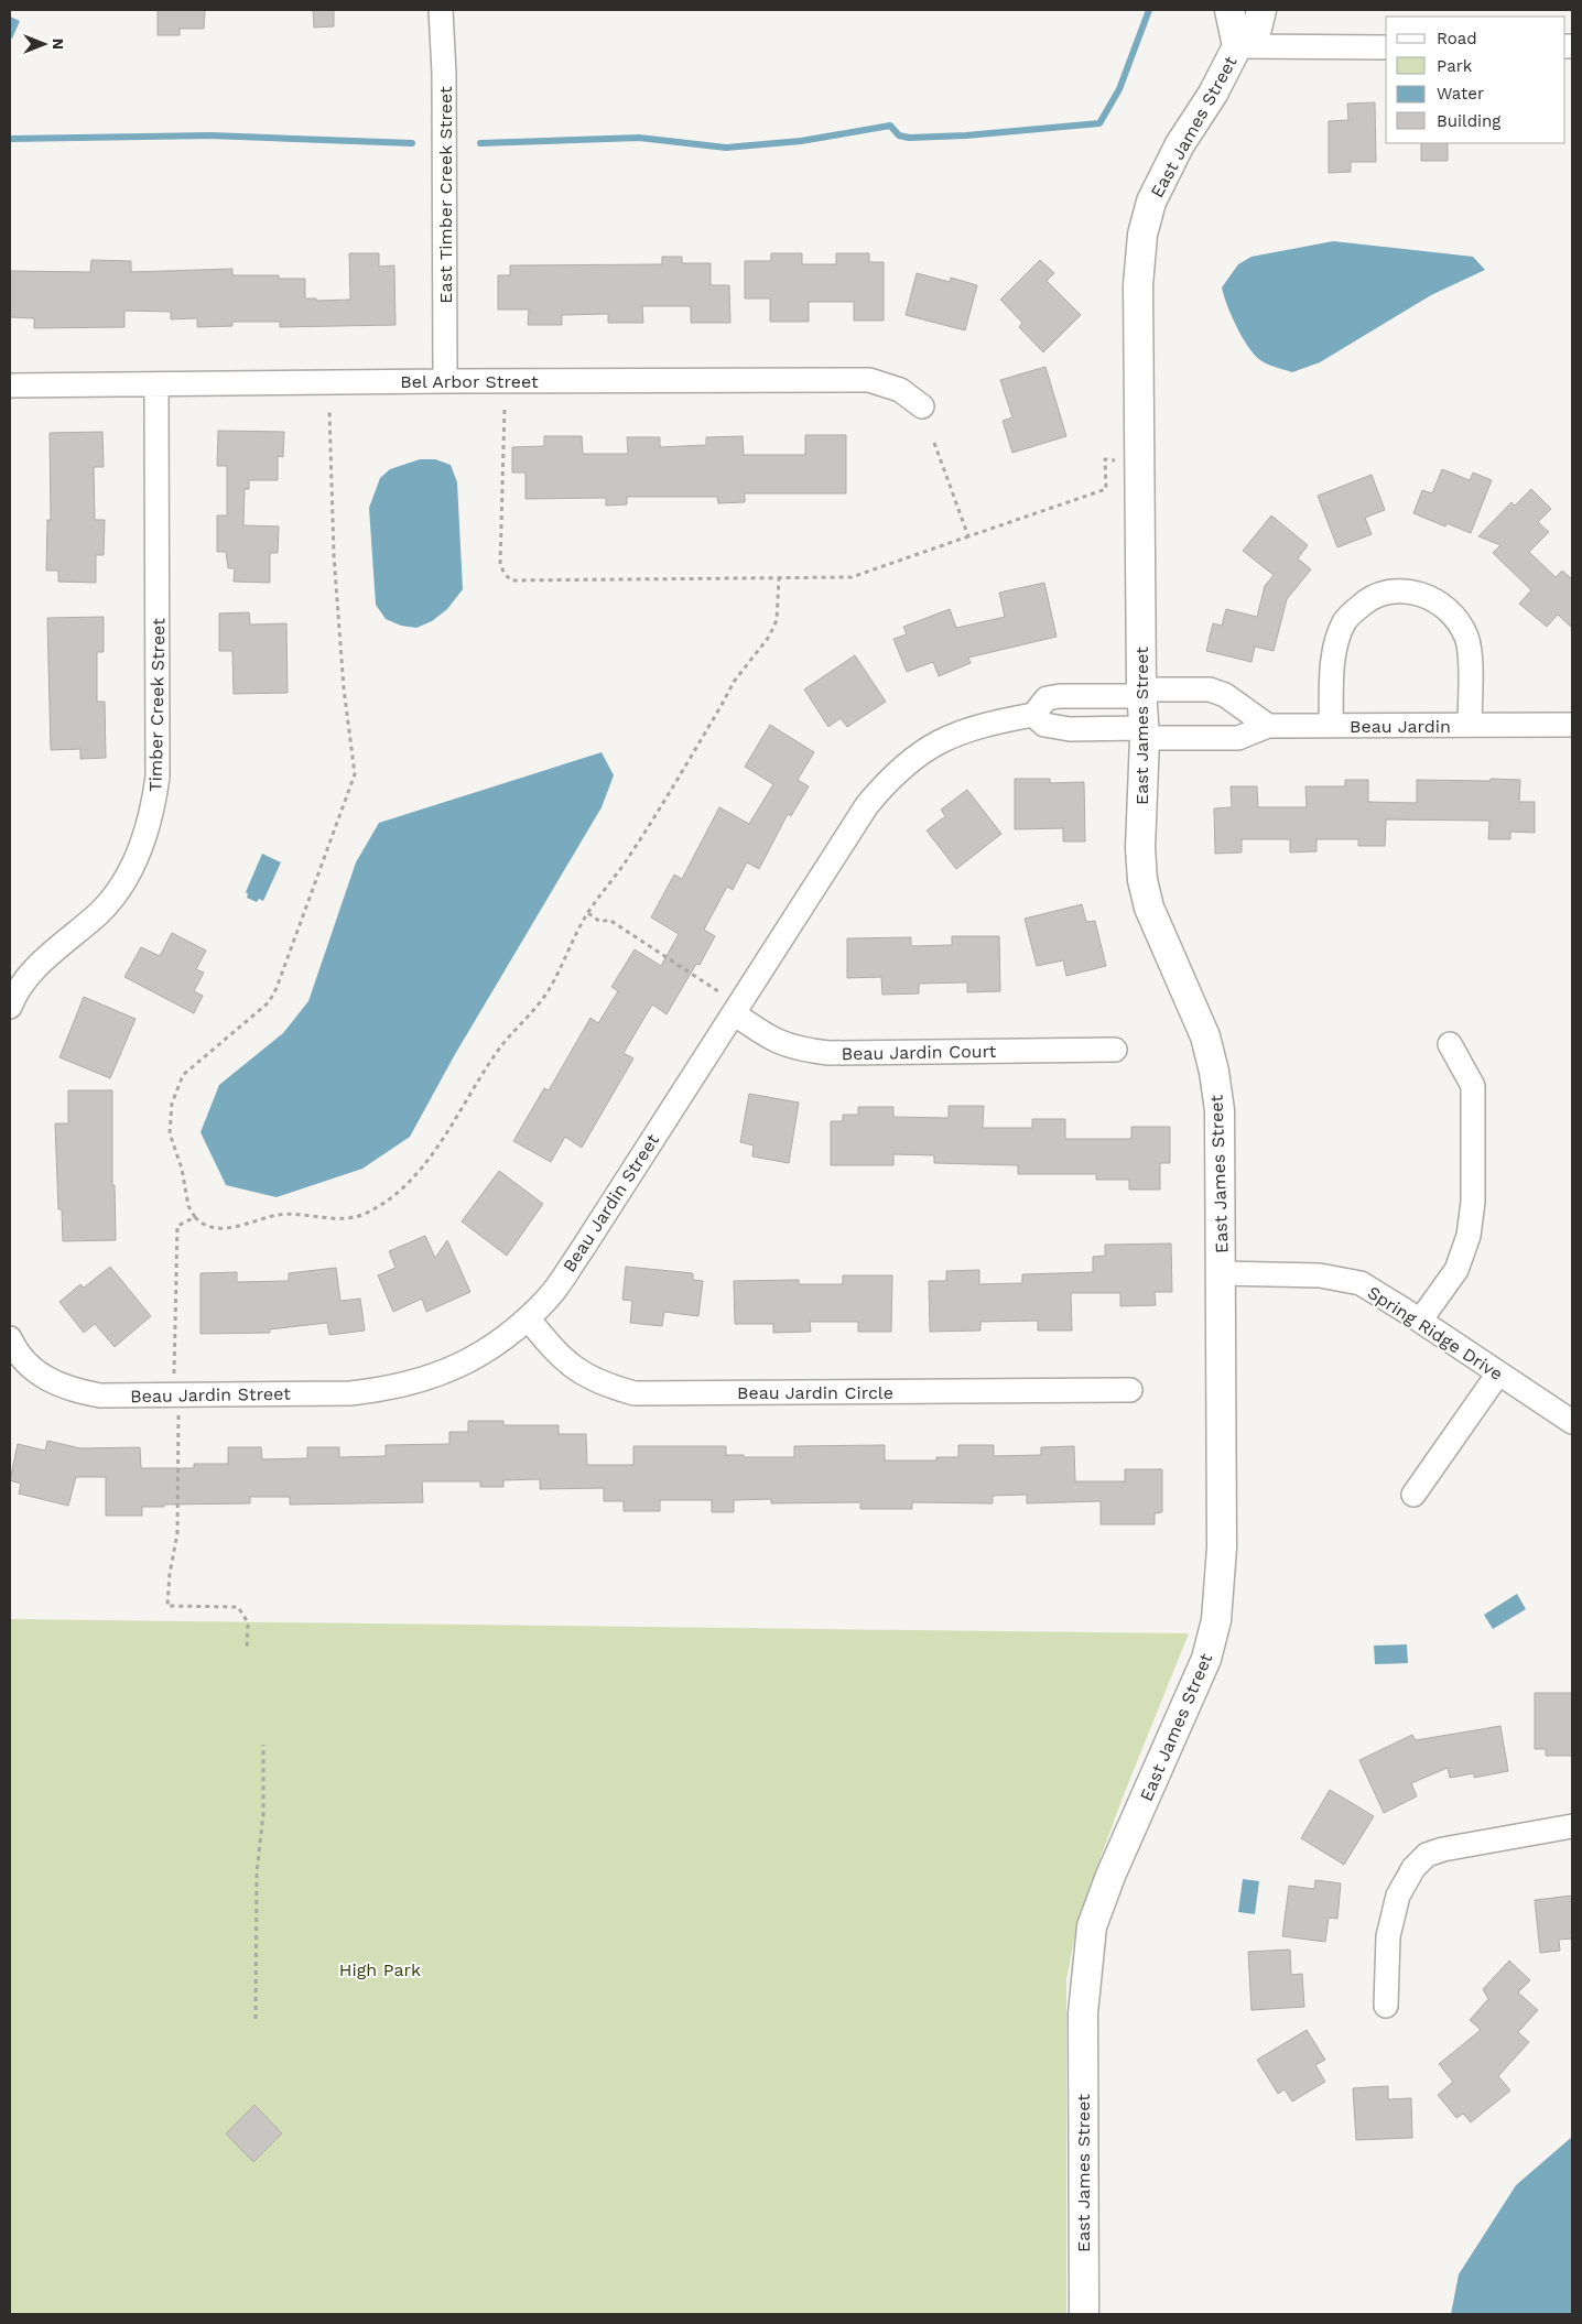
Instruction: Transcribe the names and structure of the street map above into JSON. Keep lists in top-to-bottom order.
{
  "streets": {
    "street": [
      "East James Street",
      "East Timber Creek Street",
      "Bel Arbor Street",
      "Timber Creek Street",
      "Beau Jardin",
      "Beau Jardin Court",
      "Beau Jardin Street",
      "Spring Ridge Drive",
      "Beau Jardin Circle"
    ]
  },
  "crossings": [
    ["East James Street", "Beau Jardin"],
    ["East James Street", "Spring Ridge Drive"],
    ["East Timber Creek Street", "Bel Arbor Street"],
    ["Bel Arbor Street", "Timber Creek Street"],
    ["Beau Jardin", "Beau Jardin Street"],
    ["Beau Jardin Court", "Beau Jardin Street"],
    ["Beau Jardin Street", "Beau Jardin Circle"]
  ],
  "parks": ["High Park"],
  "legend": [
    "Road",
    "Park",
    "Water",
    "Building"
  ],
  "north": "right"
}
